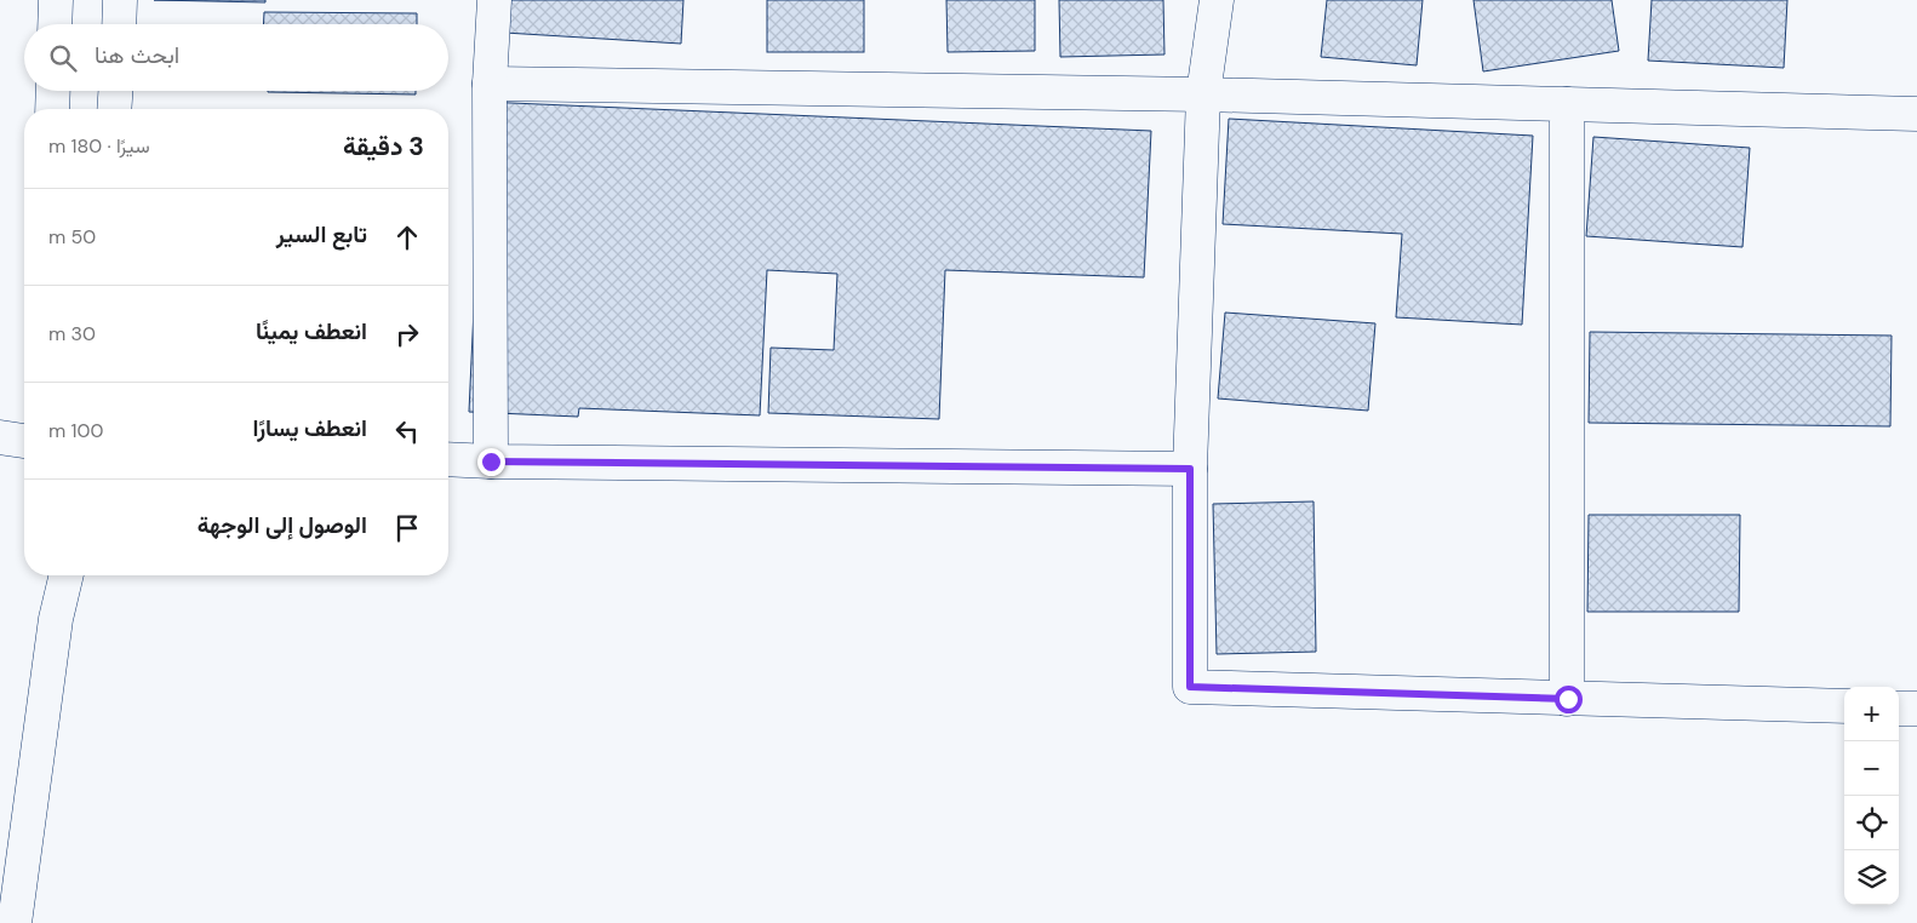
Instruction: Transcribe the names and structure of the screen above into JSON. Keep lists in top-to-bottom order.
{
  "page": {
    "search": "ابحث هنا",
    "heading": ["3 دقيقة", "سيرًا · 180 m"],
    "list": [
      ["تابع السير", "50 m"],
      ["انعطف يمينًا", "30 m"],
      ["انعطف يسارًا", "100 m"],
      "الوصول إلى الوجهة"
    ],
    "map_buttons": ["+", "−"]
  }
}
